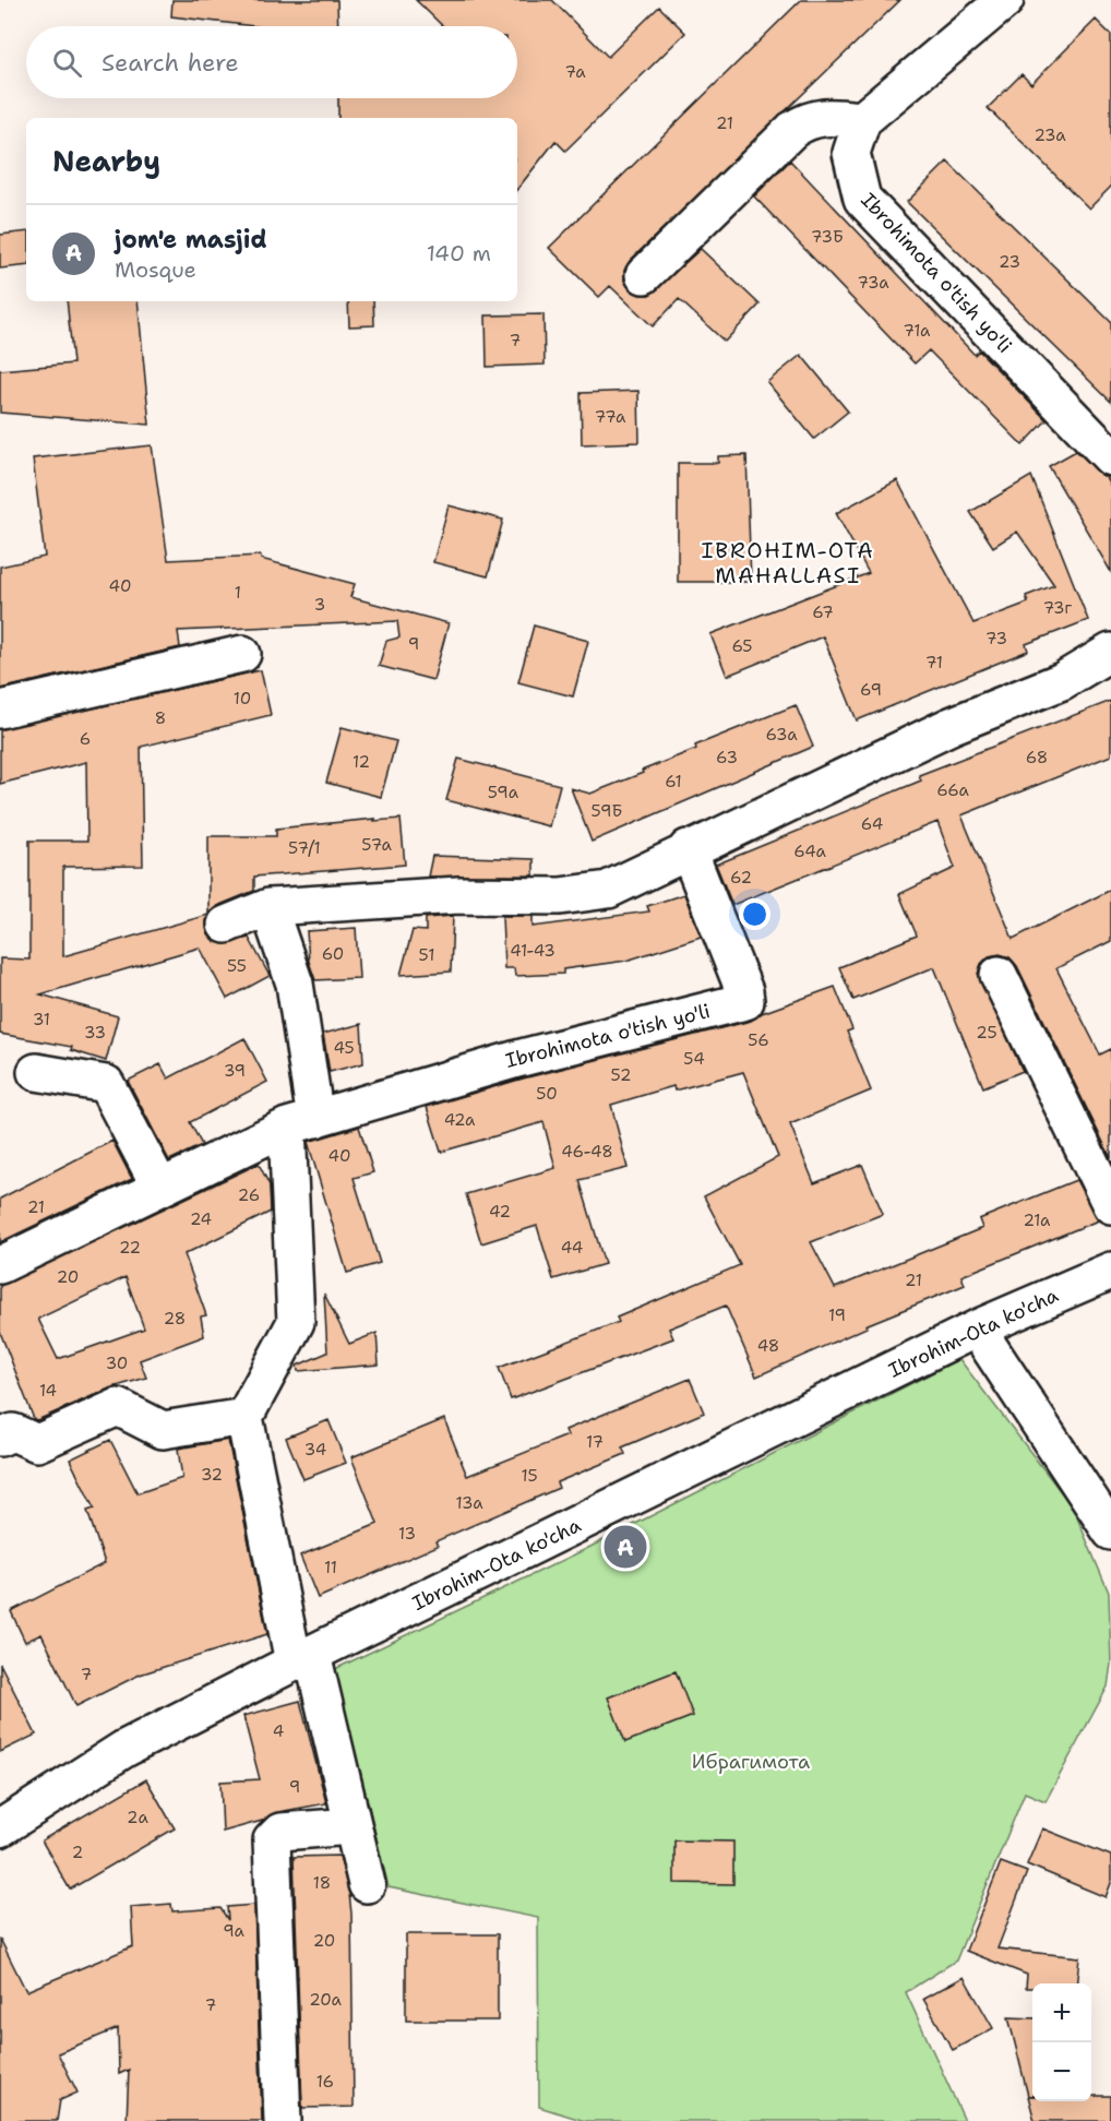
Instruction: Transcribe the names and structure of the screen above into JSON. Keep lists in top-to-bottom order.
{
  "streets": {
    "street": ["Ibrohimota o'tish yo'li", "Ibrohim-Ota ko'cha"]
  },
  "districts": ["IBROHIM-OTA MAHALLASI"],
  "parks": ["Ибрагимота"],
  "house_numbers": [
    "7a",
    "21",
    "23a",
    "73Б",
    "23",
    "73a",
    "71a",
    "7",
    "77a",
    "40",
    "1",
    "3",
    "73г",
    "67",
    "73",
    "9",
    "65",
    "71",
    "69",
    "10",
    "8",
    "63a",
    "6",
    "63",
    "68",
    "12",
    "61",
    "66a",
    "59а",
    "59Б",
    "64",
    "57a",
    "57/1",
    "64a",
    "62",
    "41-43",
    "60",
    "51",
    "55",
    "31",
    "33",
    "25",
    "56",
    "45",
    "54",
    "39",
    "52",
    "50",
    "42a",
    "46-48",
    "40",
    "26",
    "21",
    "42",
    "24",
    "21a",
    "22",
    "44",
    "20",
    "21",
    "19",
    "28",
    "48",
    "30",
    "14",
    "17",
    "34",
    "32",
    "15",
    "13a",
    "13",
    "11",
    "7",
    "4",
    "9",
    "2а",
    "2",
    "18",
    "9a",
    "20",
    "20a",
    "7",
    "16"
  ],
  "page": {
    "search": "Search here",
    "heading": "Nearby",
    "list": [
      {
        "mark": "A",
        "name": "jom'e masjid",
        "note": "Mosque",
        "value": "140 m"
      }
    ],
    "pins": "A",
    "map_buttons": ["+", "−"]
  }
}
